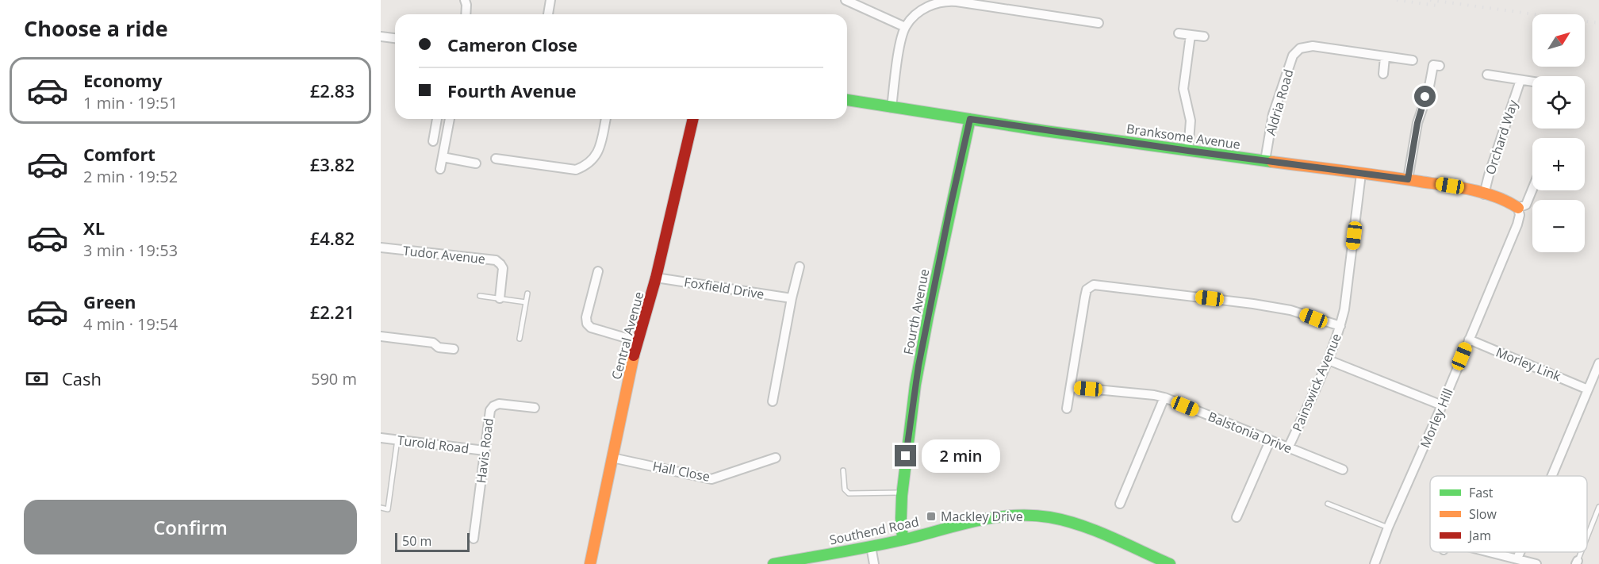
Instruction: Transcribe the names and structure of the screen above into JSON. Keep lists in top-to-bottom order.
{
  "streets": {
    "street": [
      "Aldria Road",
      "Branksome Avenue",
      "Orchard Way",
      "Tudor Avenue",
      "Foxfield Drive",
      "Fourth Avenue",
      "Central Avenue",
      "Morley Link",
      "Painswick Avenue",
      "Morley Hill",
      "Balstonia Drive",
      "Turold Road",
      "Havis Road",
      "Hall Close",
      "Southend Road"
    ]
  },
  "crossings": [
    ["Aldria Road", "Branksome Avenue"],
    ["Branksome Avenue", "Orchard Way"],
    ["Branksome Avenue", "Fourth Avenue"],
    ["Branksome Avenue", "Painswick Avenue"],
    ["Branksome Avenue", "Morley Hill"],
    ["Foxfield Drive", "Central Avenue"],
    ["Fourth Avenue", "Southend Road"],
    ["Central Avenue", "Hall Close"],
    ["Morley Link", "Morley Hill"],
    ["Painswick Avenue", "Balstonia Drive"],
    ["Turold Road", "Havis Road"]
  ],
  "places": {
    "transit": ["Mackley Drive"]
  },
  "legend": ["Fast", "Slow", "Jam"],
  "scale_bar": "50 m",
  "north": "top right",
  "page": {
    "heading": "Choose a ride",
    "map_buttons": ["+", "−"],
    "banner": ["Cameron Close", "Fourth Avenue"],
    "list": [
      {
        "name": "Economy",
        "note": "1 min · 19:51",
        "value": "£2.83"
      },
      {
        "name": "Comfort",
        "note": "2 min · 19:52",
        "value": "£3.82"
      },
      {
        "name": "XL",
        "note": "3 min · 19:53",
        "value": "£4.82"
      },
      {
        "name": "Green",
        "note": "4 min · 19:54",
        "value": "£2.21"
      }
    ],
    "pay": ["Cash", "590 m"],
    "bubble": "2 min",
    "buttons": "Confirm",
    "scale": "50 m"
  }
}
